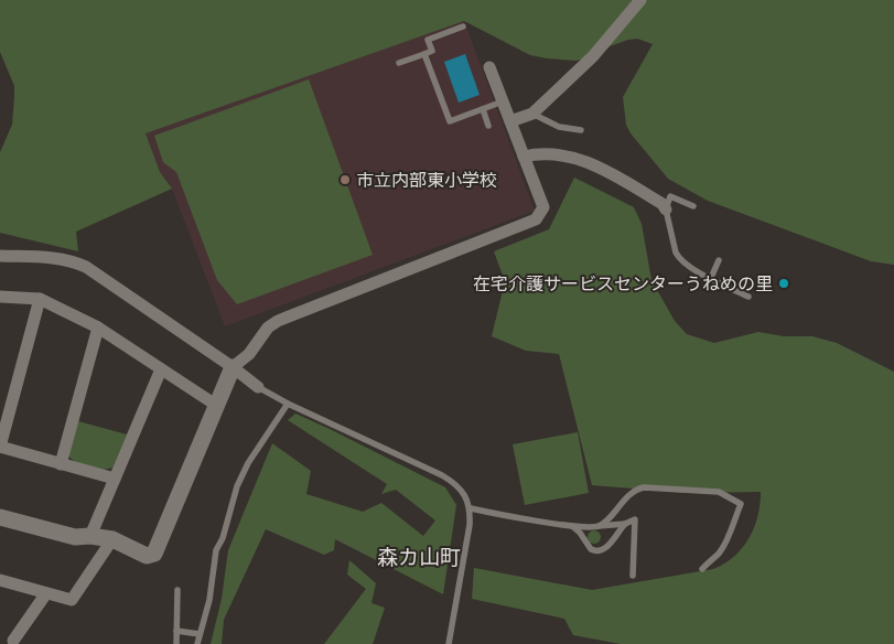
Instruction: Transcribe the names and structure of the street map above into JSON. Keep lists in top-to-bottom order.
{
  "districts": ["森カ山町"],
  "places": ["市立内部東小学校", "在宅介護サービスセンターうねめの里"]
}
